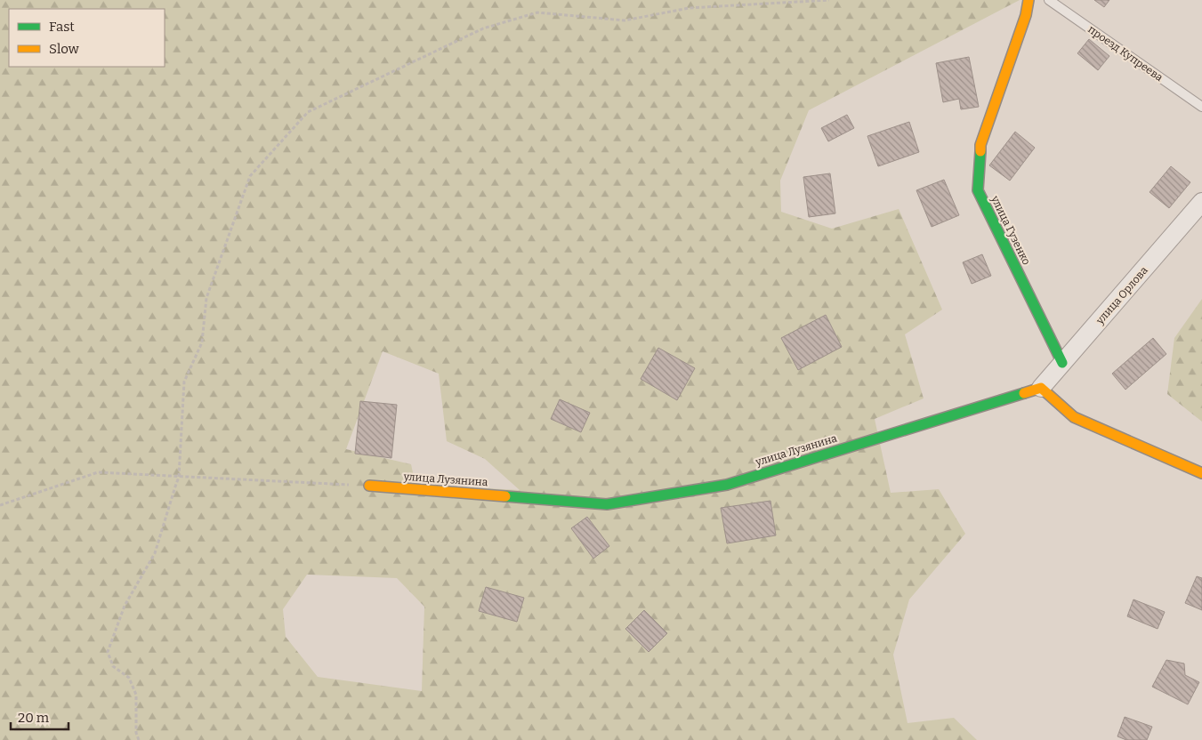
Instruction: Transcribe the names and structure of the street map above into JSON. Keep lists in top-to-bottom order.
{
  "streets": {
    "street": ["улица Гузенко", "улица Орлова", "улица Лузянина"],
    "lane": ["проезд Купреева"]
  },
  "crossings": [
    ["улица Гузенко", "улица Орлова"],
    ["улица Орлова", "улица Лузянина"]
  ],
  "legend": ["Fast", "Slow"],
  "scale_bar": "20 m"
}
